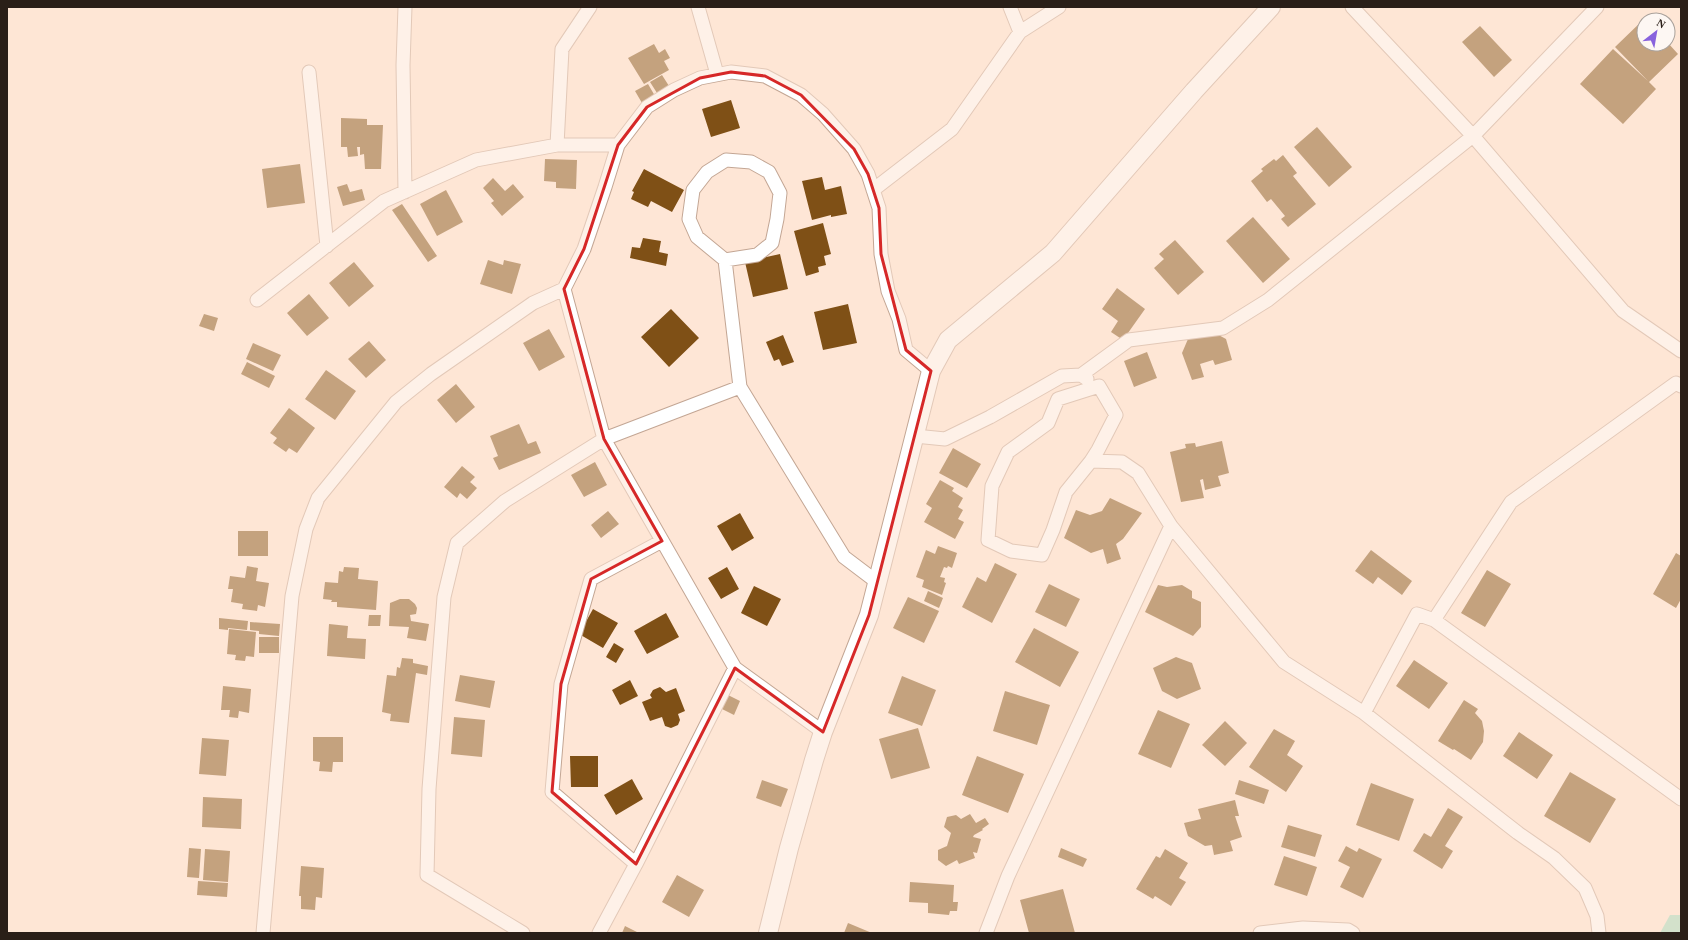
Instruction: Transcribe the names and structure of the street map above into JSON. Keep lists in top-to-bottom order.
{
  "north": "top right"
}
